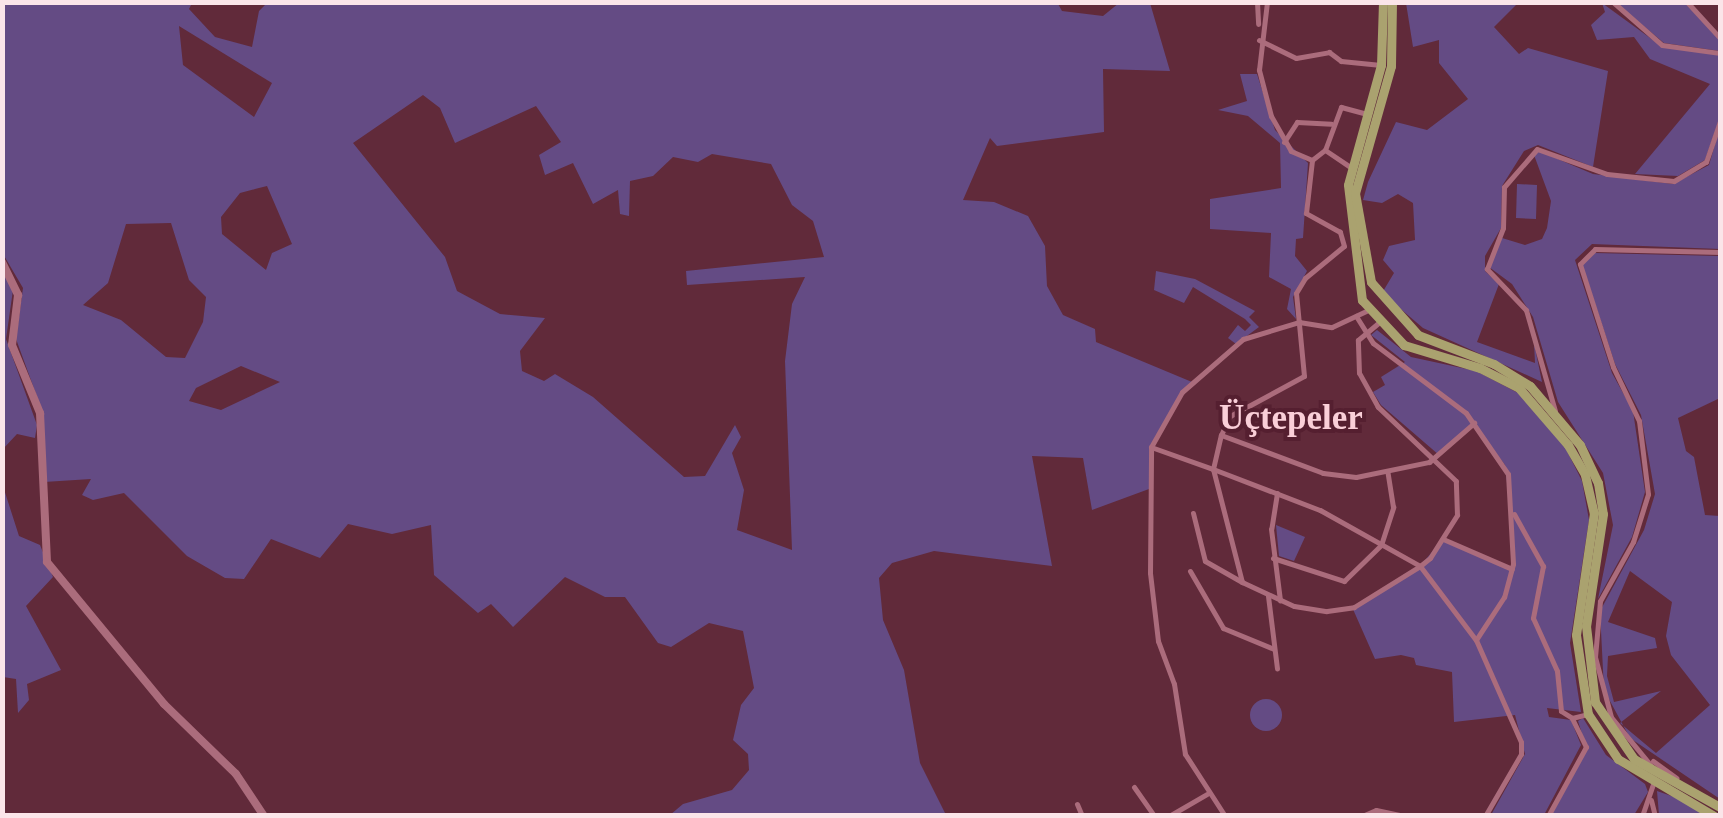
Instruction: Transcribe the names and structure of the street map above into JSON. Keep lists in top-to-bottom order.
{
  "districts": ["Üçtepeler"]
}
